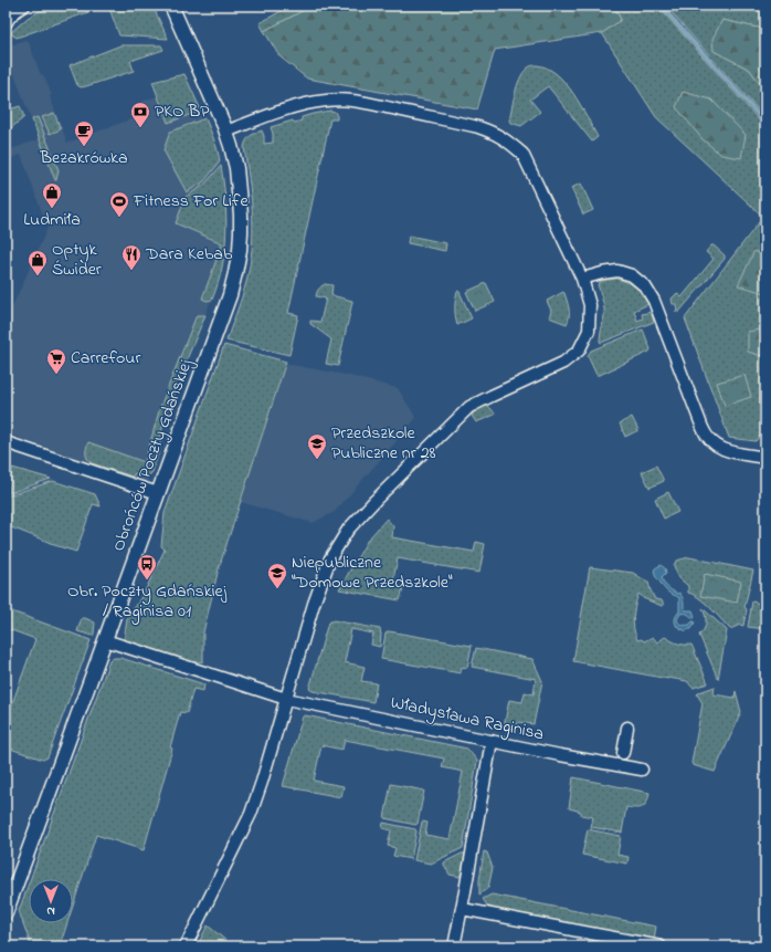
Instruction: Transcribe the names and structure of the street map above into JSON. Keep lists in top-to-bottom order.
{
  "streets": {
    "street": ["Obrońców Poczty Gdańskiej", "Władysława Raginisa"]
  },
  "crossings": [
    ["Obrońców Poczty Gdańskiej", "Władysława Raginisa"]
  ],
  "places": {
    "bank": ["PKO BP"],
    "cafe": ["Bezakrówka"],
    "shop": ["Ludmiła", "Optyk Świder"],
    "sports": ["Fitness For Life"],
    "restaurant": ["Dara Kebab"],
    "supermarket": ["Carrefour"],
    "school or university": ["Przedszkole Publiczne nr 28", "Niepubliczne \"Domowe Przedszkole\""],
    "bus stop": ["Obr. Poczty Gdańskiej / Raginisa 01"]
  },
  "north": "bottom"
}
